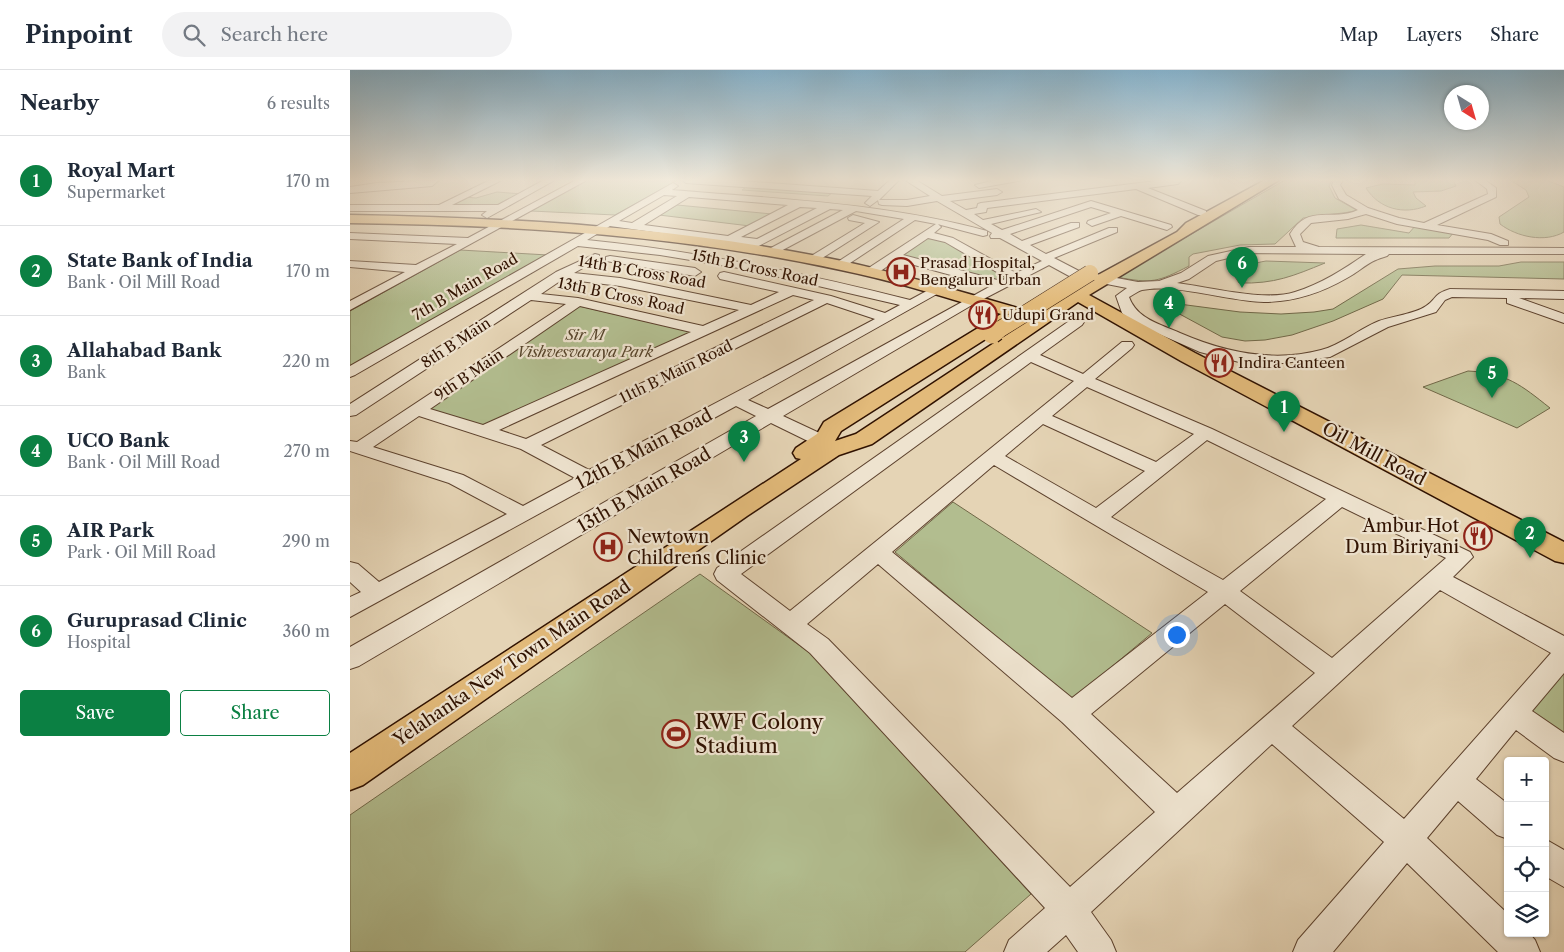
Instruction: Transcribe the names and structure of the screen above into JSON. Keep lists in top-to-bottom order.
{
  "streets": {
    "main road": ["Oil Mill Road", "Yelahanka New Town Main Road"],
    "street": [
      "15th B Cross Road",
      "14th B Cross Road",
      "7th B Main Road",
      "13th B Cross Road",
      "8th B Main",
      "11th B Main Road",
      "9th B Main",
      "12th B Main Road",
      "13th B Main Road"
    ]
  },
  "crossings": [
    ["15th B Cross Road", "7th B Main Road"],
    ["15th B Cross Road", "8th B Main"],
    ["15th B Cross Road", "11th B Main Road"],
    ["15th B Cross Road", "12th B Main Road"],
    ["14th B Cross Road", "7th B Main Road"],
    ["14th B Cross Road", "8th B Main"],
    ["13th B Cross Road", "8th B Main"],
    ["13th B Cross Road", "9th B Main"],
    ["Oil Mill Road", "Yelahanka New Town Main Road"]
  ],
  "parks": ["Sir M Vishvesvaraya Park"],
  "places": {
    "hospital": ["Prasad Hospital, Bengaluru Urban", "Newtown Childrens Clinic"],
    "restaurant": ["Udupi Grand", "Indira Canteen", "Ambur Hot Dum Biriyani"],
    "sports": ["RWF Colony Stadium"]
  },
  "north": "bottom right",
  "page": {
    "header": "Pinpoint",
    "search": "Search here",
    "nav": ["Map", "Layers", "Share"],
    "heading": ["Nearby", "6 results"],
    "list": [
      {
        "mark": "1",
        "name": "Royal Mart",
        "note": "Supermarket",
        "value": "170 m"
      },
      {
        "mark": "2",
        "name": "State Bank of India",
        "note": "Bank · Oil Mill Road",
        "value": "170 m"
      },
      {
        "mark": "3",
        "name": "Allahabad Bank",
        "note": "Bank",
        "value": "220 m"
      },
      {
        "mark": "4",
        "name": "UCO Bank",
        "note": "Bank · Oil Mill Road",
        "value": "270 m"
      },
      {
        "mark": "5",
        "name": "AIR Park",
        "note": "Park · Oil Mill Road",
        "value": "290 m"
      },
      {
        "mark": "6",
        "name": "Guruprasad Clinic",
        "note": "Hospital",
        "value": "360 m"
      }
    ],
    "pins": [
      "6",
      "4",
      "5",
      "1",
      "3",
      "2"
    ],
    "buttons": ["Save", "Share"],
    "map_buttons": ["+", "−"]
  }
}
